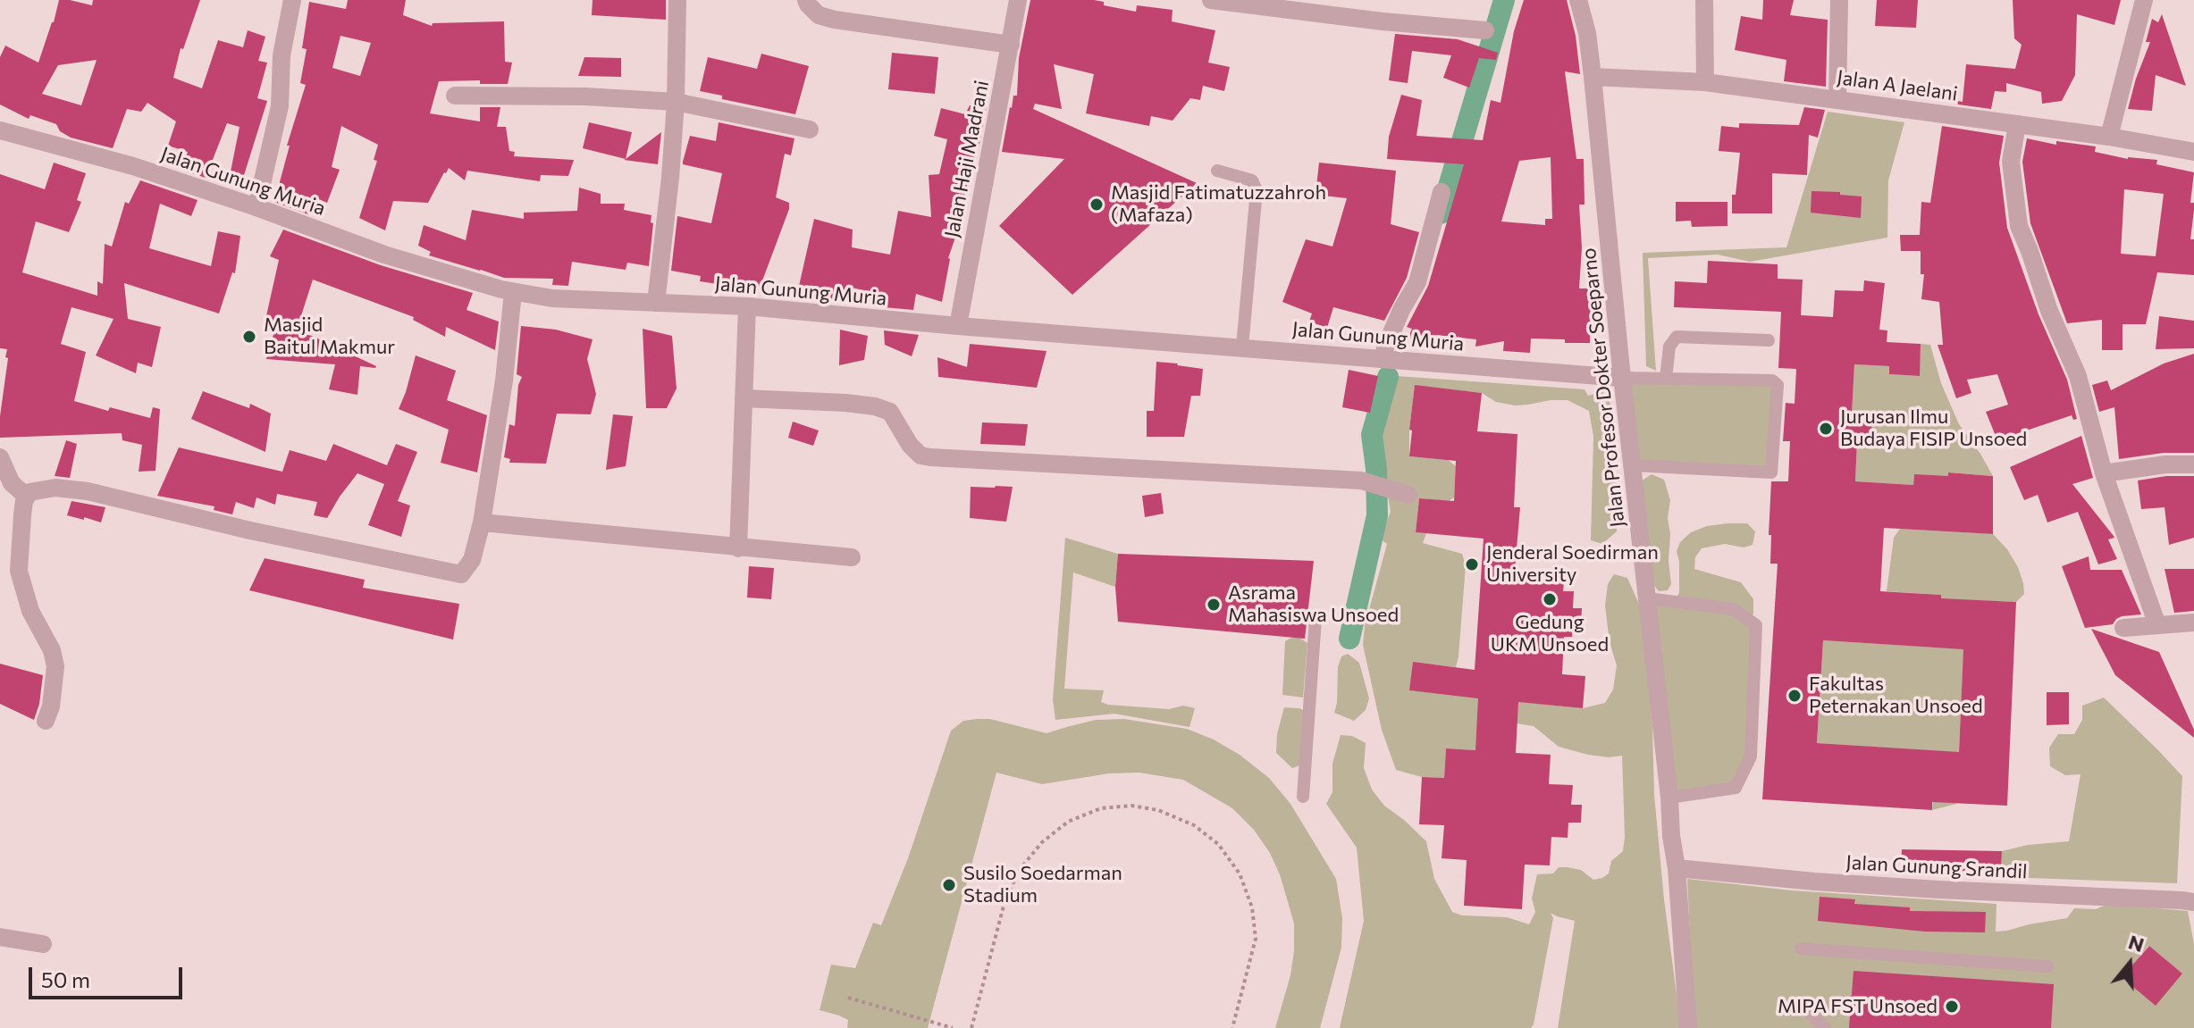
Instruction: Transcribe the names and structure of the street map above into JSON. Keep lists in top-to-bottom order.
{
  "streets": {
    "street": [
      "Jalan A Jaelani",
      "Jalan Haji Madrani",
      "Jalan Gunung Muria",
      "Jalan Profesor Dokter Soeparno",
      "Jalan Gunung Srandil"
    ]
  },
  "crossings": [
    ["Jalan A Jaelani", "Jalan Profesor Dokter Soeparno"],
    ["Jalan Haji Madrani", "Jalan Gunung Muria"],
    ["Jalan Gunung Muria", "Jalan Profesor Dokter Soeparno"],
    ["Jalan Profesor Dokter Soeparno", "Jalan Gunung Srandil"]
  ],
  "places": [
    "Masjid Fatimatuzzahroh (Mafaza)",
    "Masjid Baitul Makmur",
    "Jurusan Ilmu Budaya FISIP Unsoed",
    "Jenderal Soedirman University",
    "Gedung UKM Unsoed",
    "Asrama Mahasiswa Unsoed",
    "Fakultas Peternakan Unsoed",
    "Susilo Soedarman Stadium",
    "MIPA FST Unsoed"
  ],
  "scale_bar": "50 m",
  "north": "top"
}
